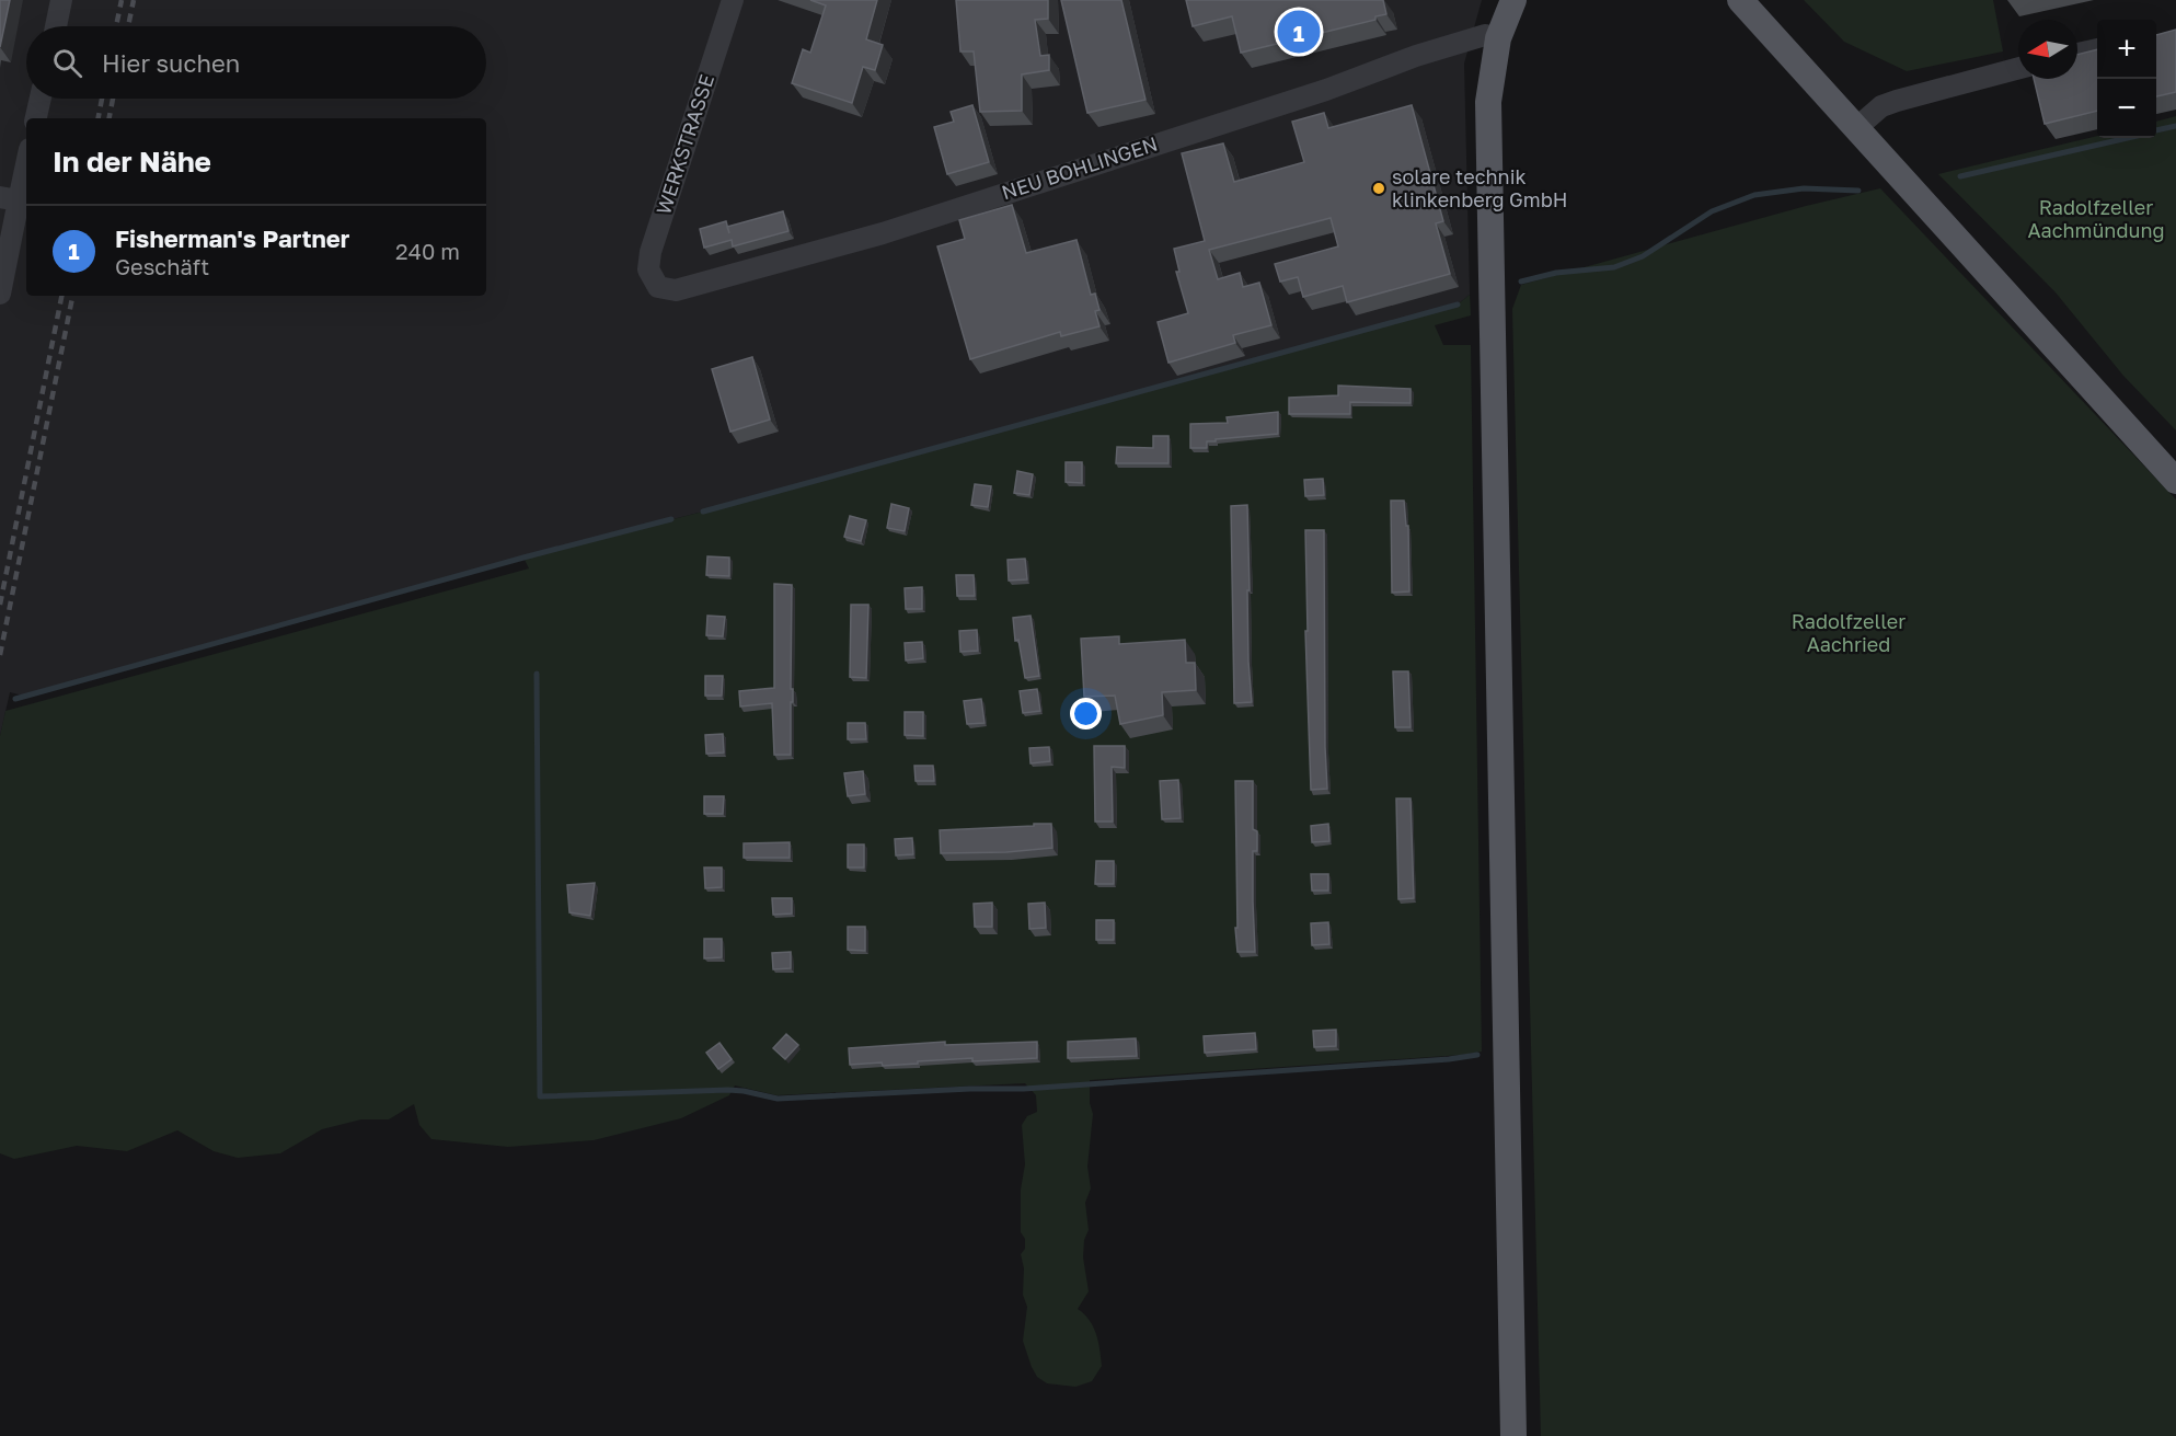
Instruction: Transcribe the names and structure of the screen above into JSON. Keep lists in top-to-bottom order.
{
  "streets": {
    "street": ["WERKSTRASSE", "NEU BOHLINGEN"]
  },
  "crossings": [
    ["WERKSTRASSE", "NEU BOHLINGEN"]
  ],
  "parks": ["Radolfzeller Aachmündung", "Radolfzeller Aachried"],
  "places": ["solare technik klinkenberg GmbH"],
  "north": "left",
  "page": {
    "pins": "1",
    "map_buttons": ["+", "−"],
    "search": "Hier suchen",
    "heading": "In der Nähe",
    "list": [
      {
        "mark": "1",
        "name": "Fisherman's Partner",
        "note": "Geschäft",
        "value": "240 m"
      }
    ]
  }
}
